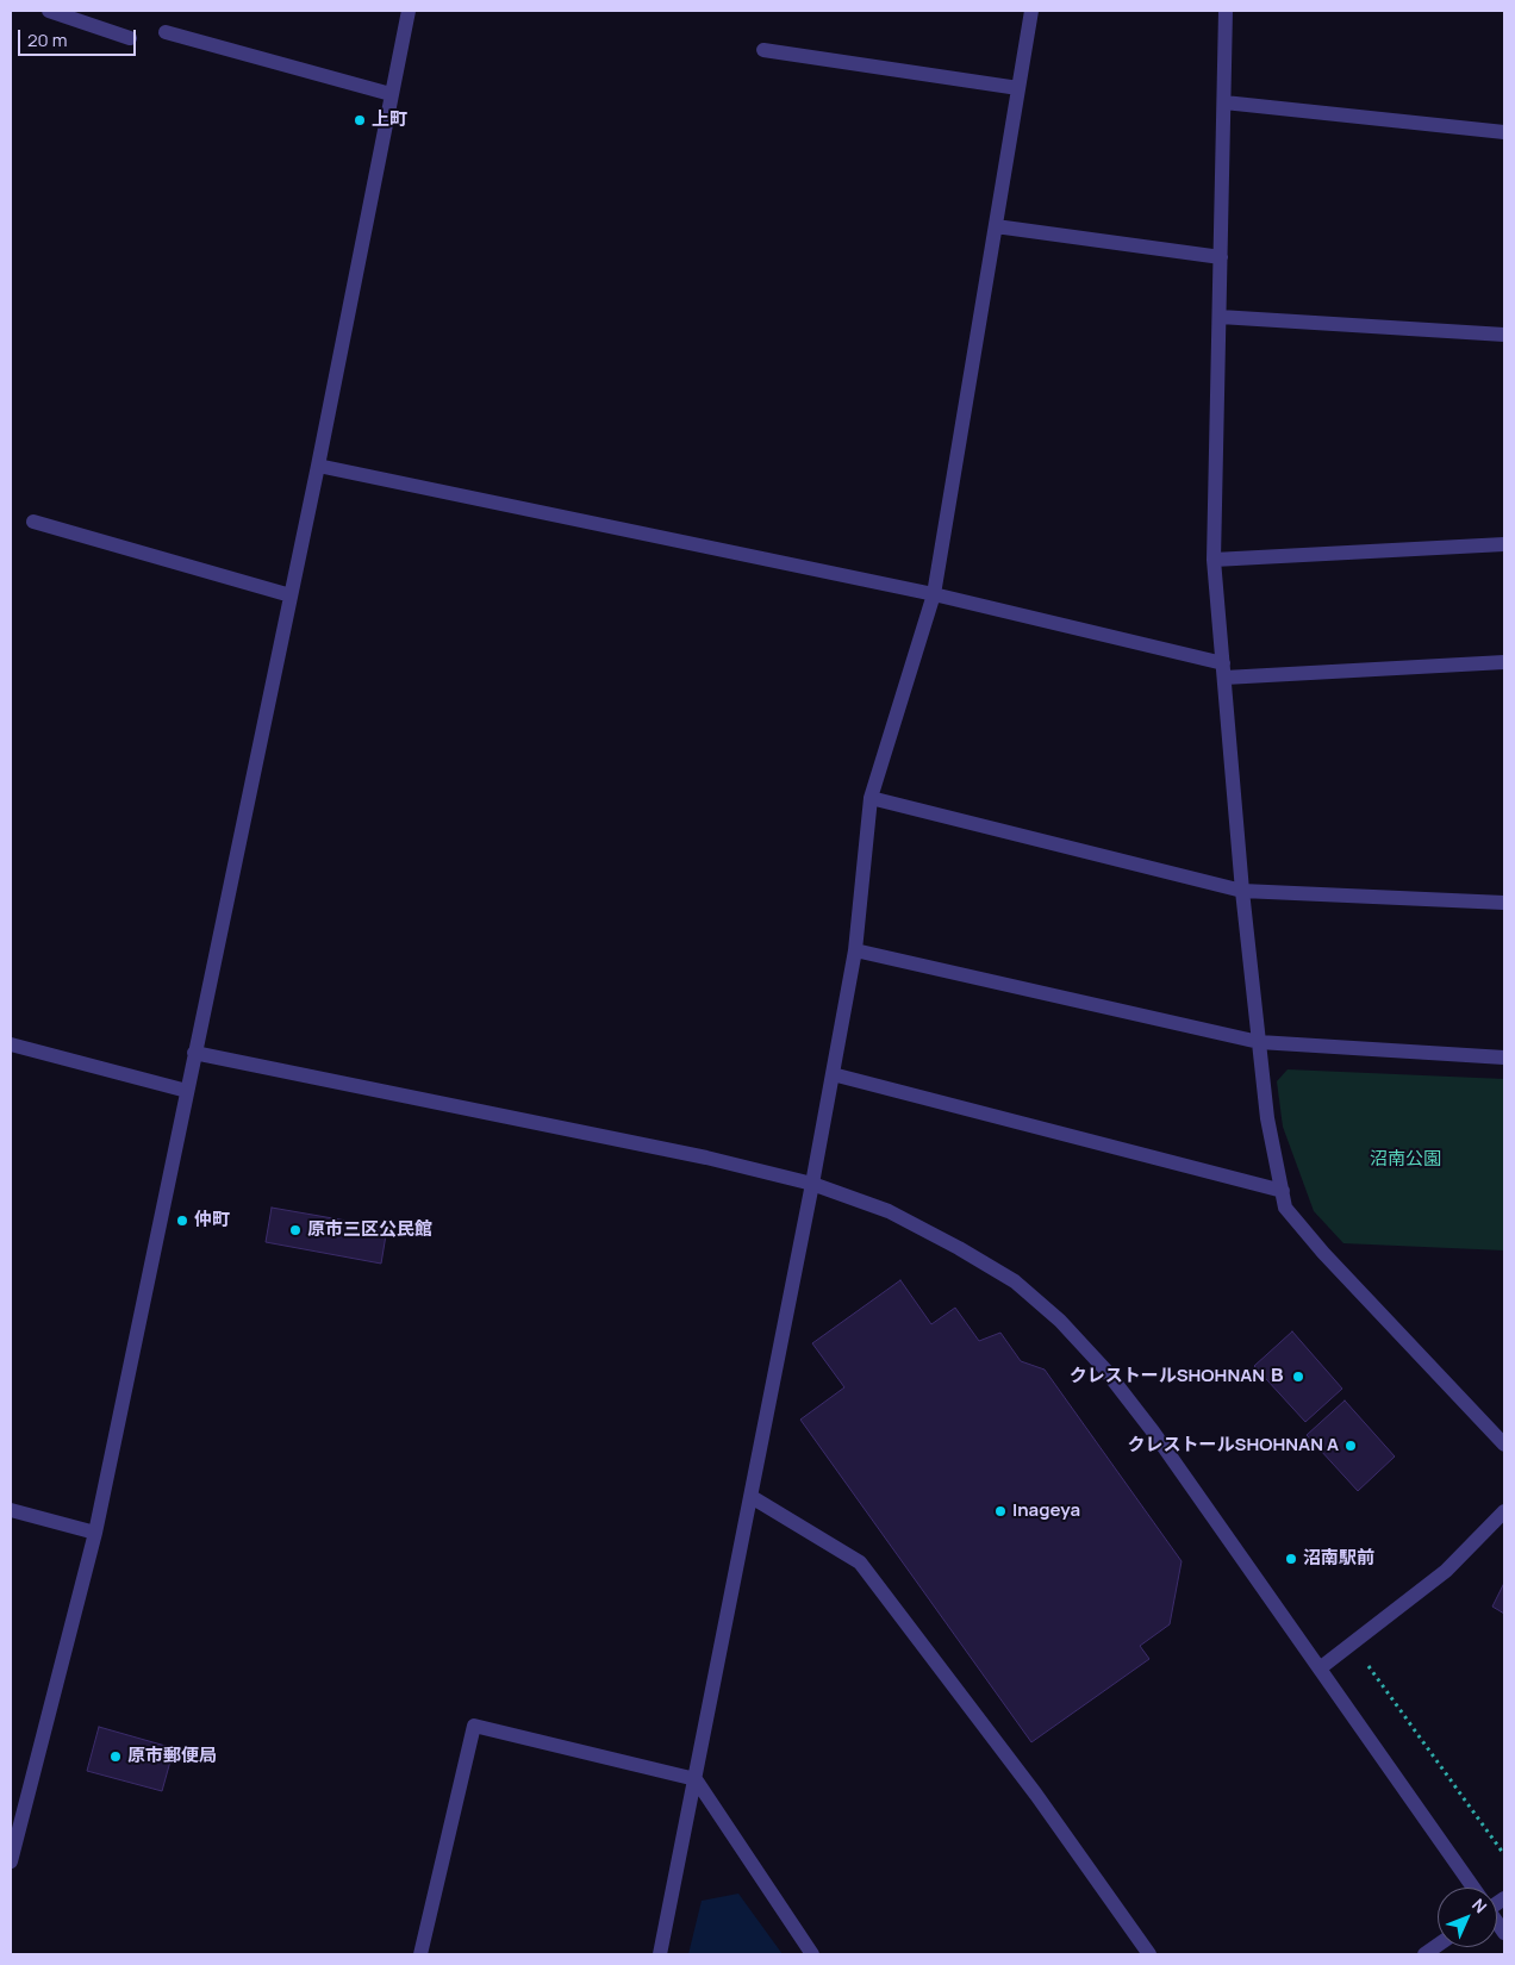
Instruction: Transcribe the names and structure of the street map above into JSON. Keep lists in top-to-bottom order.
{
  "parks": ["沼南公園"],
  "places": [
    "上町",
    "仲町",
    "原市三区公民館",
    "クレストールSHOHNAN Ｂ",
    "クレストールSHOHNAN A",
    "Inageya",
    "沼南駅前",
    "原市郵便局"
  ],
  "scale_bar": "20 m",
  "north": "top right"
}
